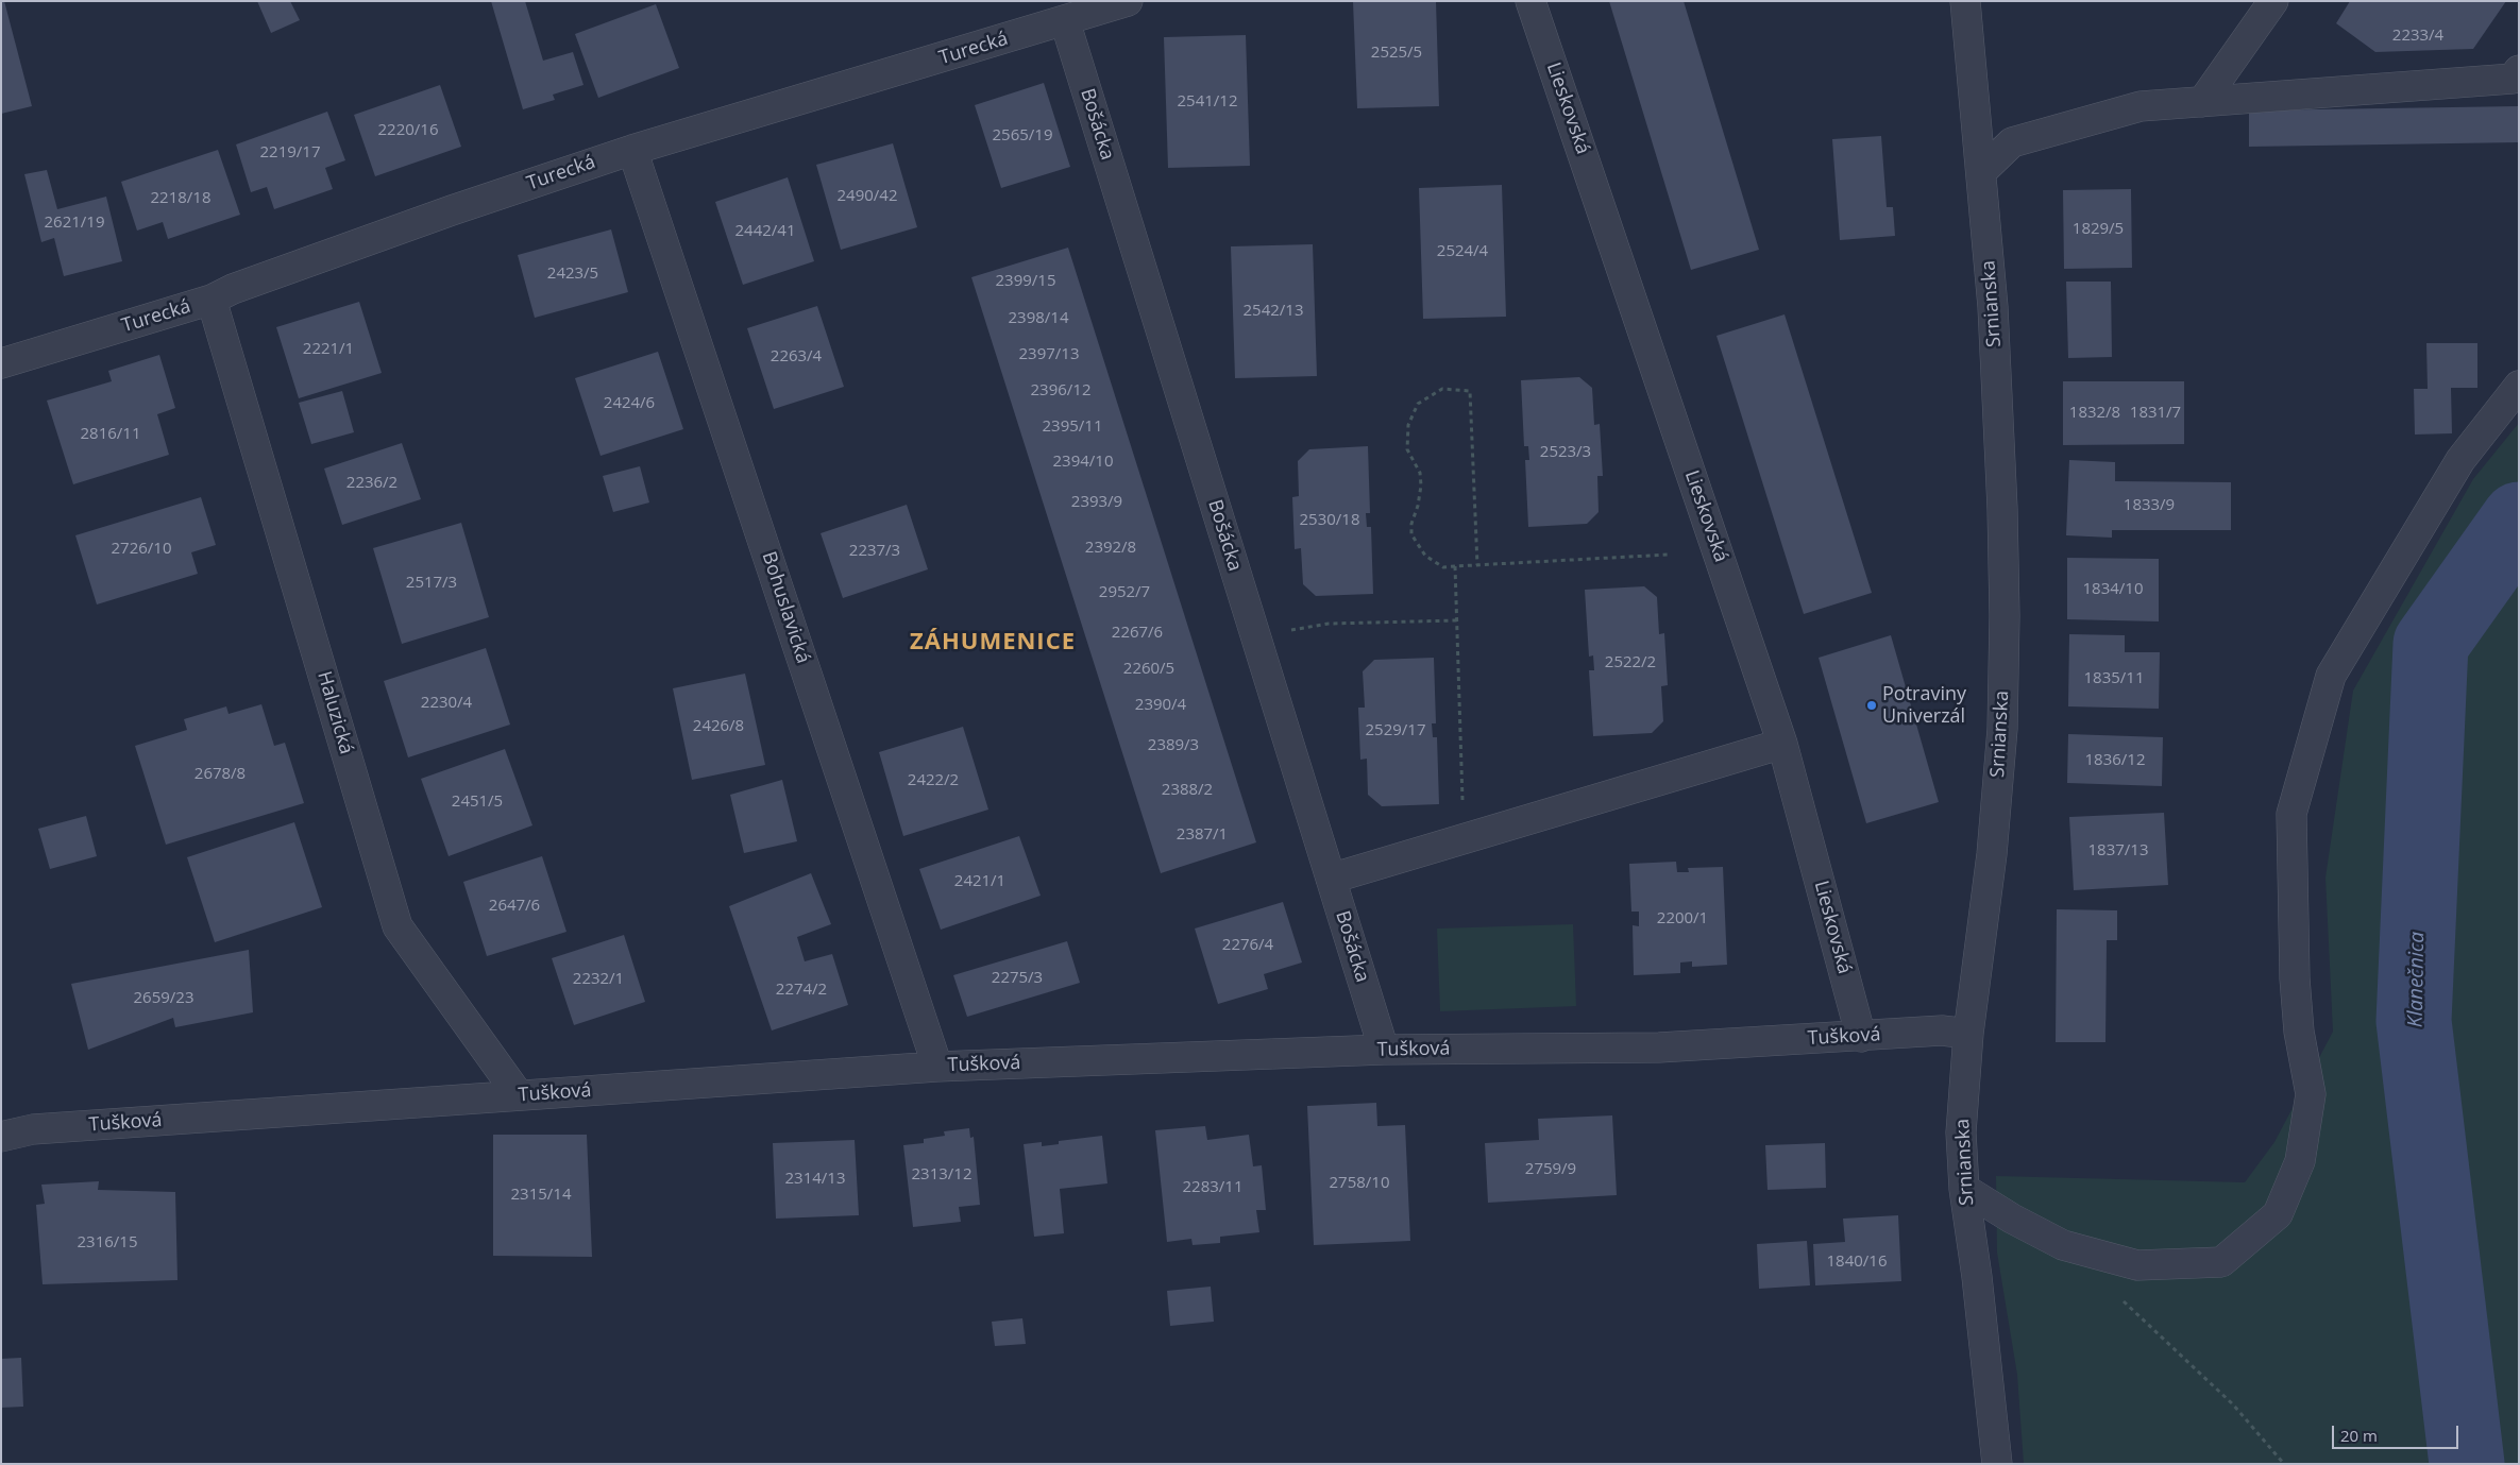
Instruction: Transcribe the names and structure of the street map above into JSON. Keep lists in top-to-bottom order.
{
  "streets": {
    "street": [
      "Turecká",
      "Lieskovská",
      "Bošácka",
      "Srnianska",
      "Bohuslavická",
      "Haluzická",
      "Tušková"
    ]
  },
  "crossings": [
    ["Turecká", "Bošácka"],
    ["Turecká", "Bohuslavická"],
    ["Turecká", "Haluzická"],
    ["Lieskovská", "Tušková"],
    ["Bošácka", "Tušková"],
    ["Srnianska", "Tušková"],
    ["Bohuslavická", "Tušková"],
    ["Haluzická", "Tušková"]
  ],
  "districts": ["ZÁHUMENICE"],
  "water": ["Klanečnica"],
  "places": ["Potraviny Univerzál"],
  "house_numbers": [
    "2233/4",
    "2525/5",
    "2541/12",
    "2220/16",
    "2565/19",
    "2219/17",
    "2490/42",
    "2218/18",
    "2621/19",
    "1829/5",
    "2442/41",
    "2524/4",
    "2423/5",
    "2399/15",
    "2542/13",
    "2398/14",
    "2221/1",
    "2397/13",
    "2263/4",
    "2396/12",
    "2424/6",
    "1832/8",
    "1831/7",
    "2395/11",
    "2816/11",
    "2523/3",
    "2394/10",
    "2236/2",
    "2393/9",
    "1833/9",
    "2530/18",
    "2392/8",
    "2726/10",
    "2237/3",
    "2517/3",
    "1834/10",
    "2952/7",
    "2267/6",
    "2522/2",
    "2260/5",
    "1835/11",
    "2230/4",
    "2390/4",
    "2426/8",
    "2529/17",
    "2389/3",
    "1836/12",
    "2678/8",
    "2422/2",
    "2388/2",
    "2451/5",
    "2387/1",
    "1837/13",
    "2421/1",
    "2647/6",
    "2200/1",
    "2276/4",
    "2275/3",
    "2232/1",
    "2274/2",
    "2659/23",
    "2759/9",
    "2313/12",
    "2314/13",
    "2758/10",
    "2283/11",
    "2315/14",
    "2316/15",
    "1840/16"
  ],
  "scale_bar": "20 m"
}
